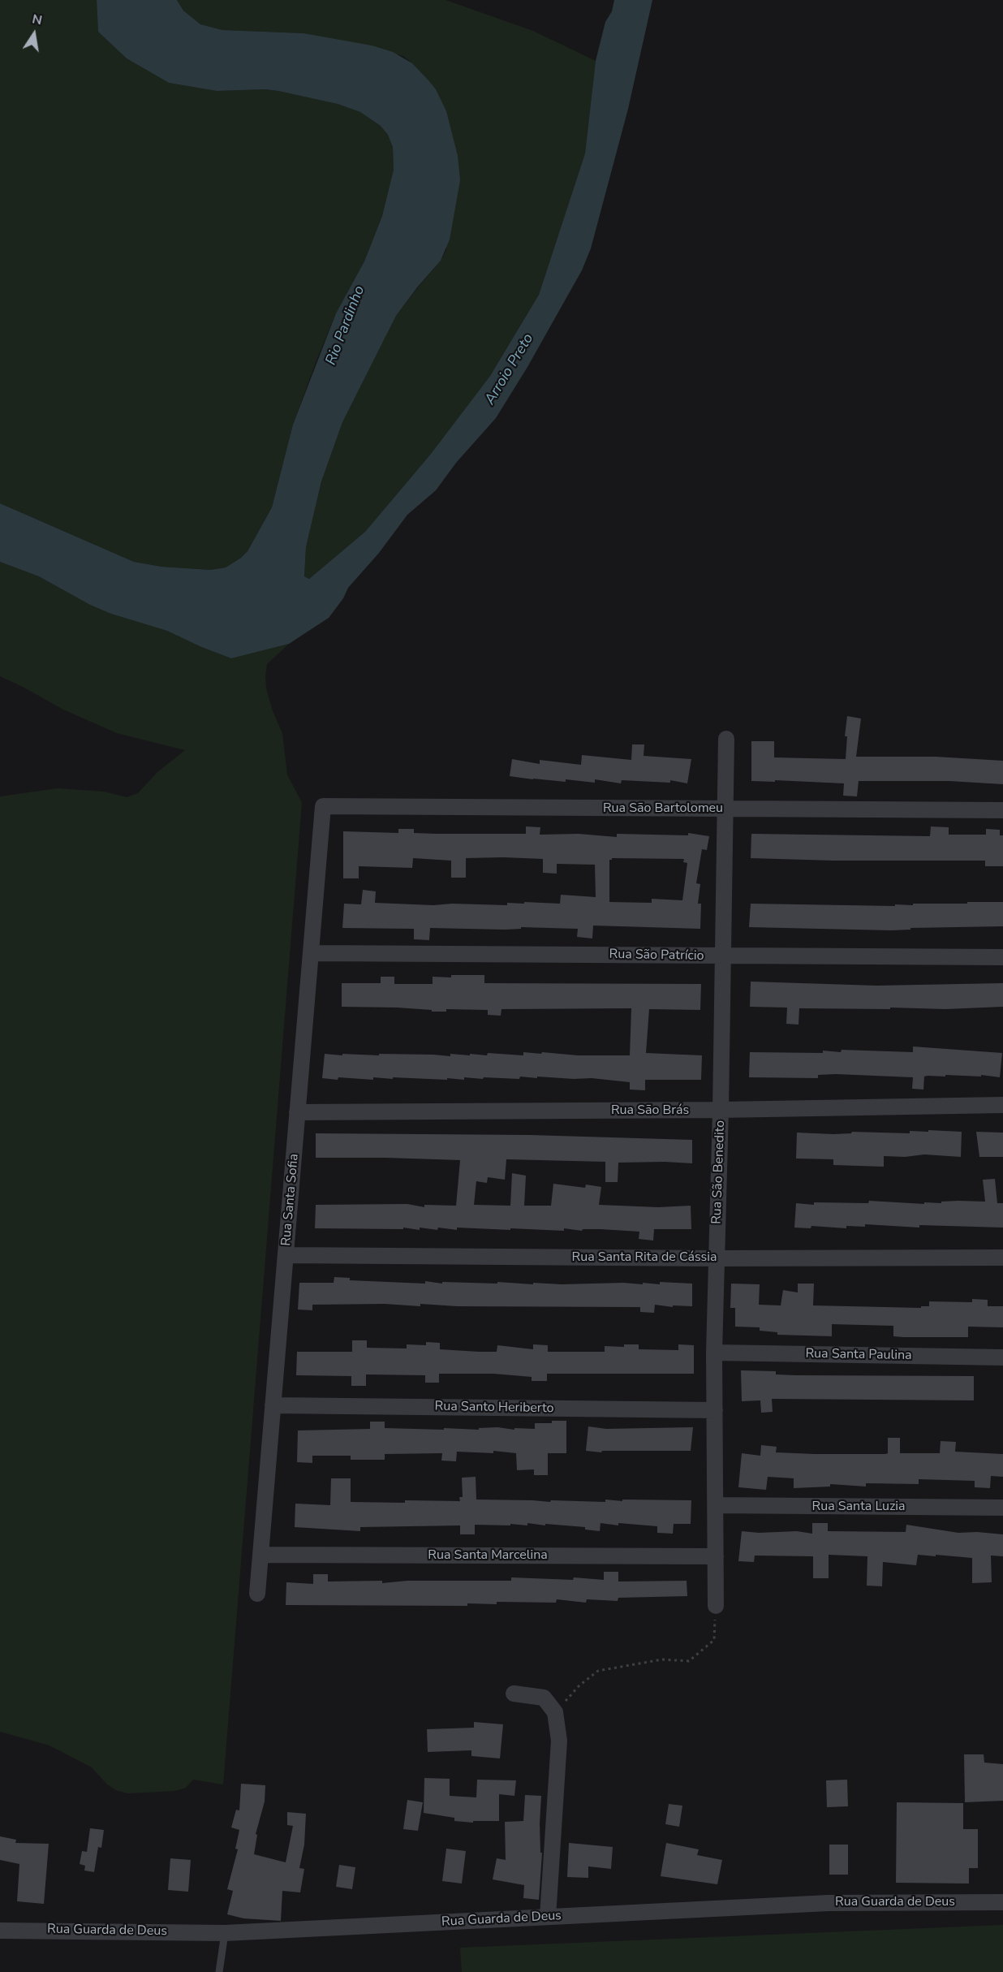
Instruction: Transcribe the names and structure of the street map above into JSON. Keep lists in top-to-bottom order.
{
  "streets": {
    "street": [
      "Rua São Bartolomeu",
      "Rua São Patrício",
      "Rua São Brás",
      "Rua São Benedito",
      "Rua Santa Sofia",
      "Rua Santa Rita de Cássia",
      "Rua Santa Paulina",
      "Rua Santo Heriberto",
      "Rua Santa Luzia",
      "Rua Santa Marcelina",
      "Rua Guarda de Deus"
    ]
  },
  "crossings": [
    ["Rua São Bartolomeu", "Rua São Benedito"],
    ["Rua São Bartolomeu", "Rua Santa Sofia"],
    ["Rua São Patrício", "Rua São Benedito"],
    ["Rua São Patrício", "Rua Santa Sofia"],
    ["Rua São Brás", "Rua São Benedito"],
    ["Rua São Brás", "Rua Santa Sofia"],
    ["Rua São Benedito", "Rua Santa Rita de Cássia"],
    ["Rua São Benedito", "Rua Santa Paulina"],
    ["Rua São Benedito", "Rua Santo Heriberto"],
    ["Rua São Benedito", "Rua Santa Luzia"],
    ["Rua São Benedito", "Rua Santa Marcelina"],
    ["Rua Santa Sofia", "Rua Santa Rita de Cássia"],
    ["Rua Santa Sofia", "Rua Santo Heriberto"],
    ["Rua Santa Sofia", "Rua Santa Marcelina"]
  ],
  "water": ["Rio Pardinho", "Arroio Preto"],
  "north": "top"
}
